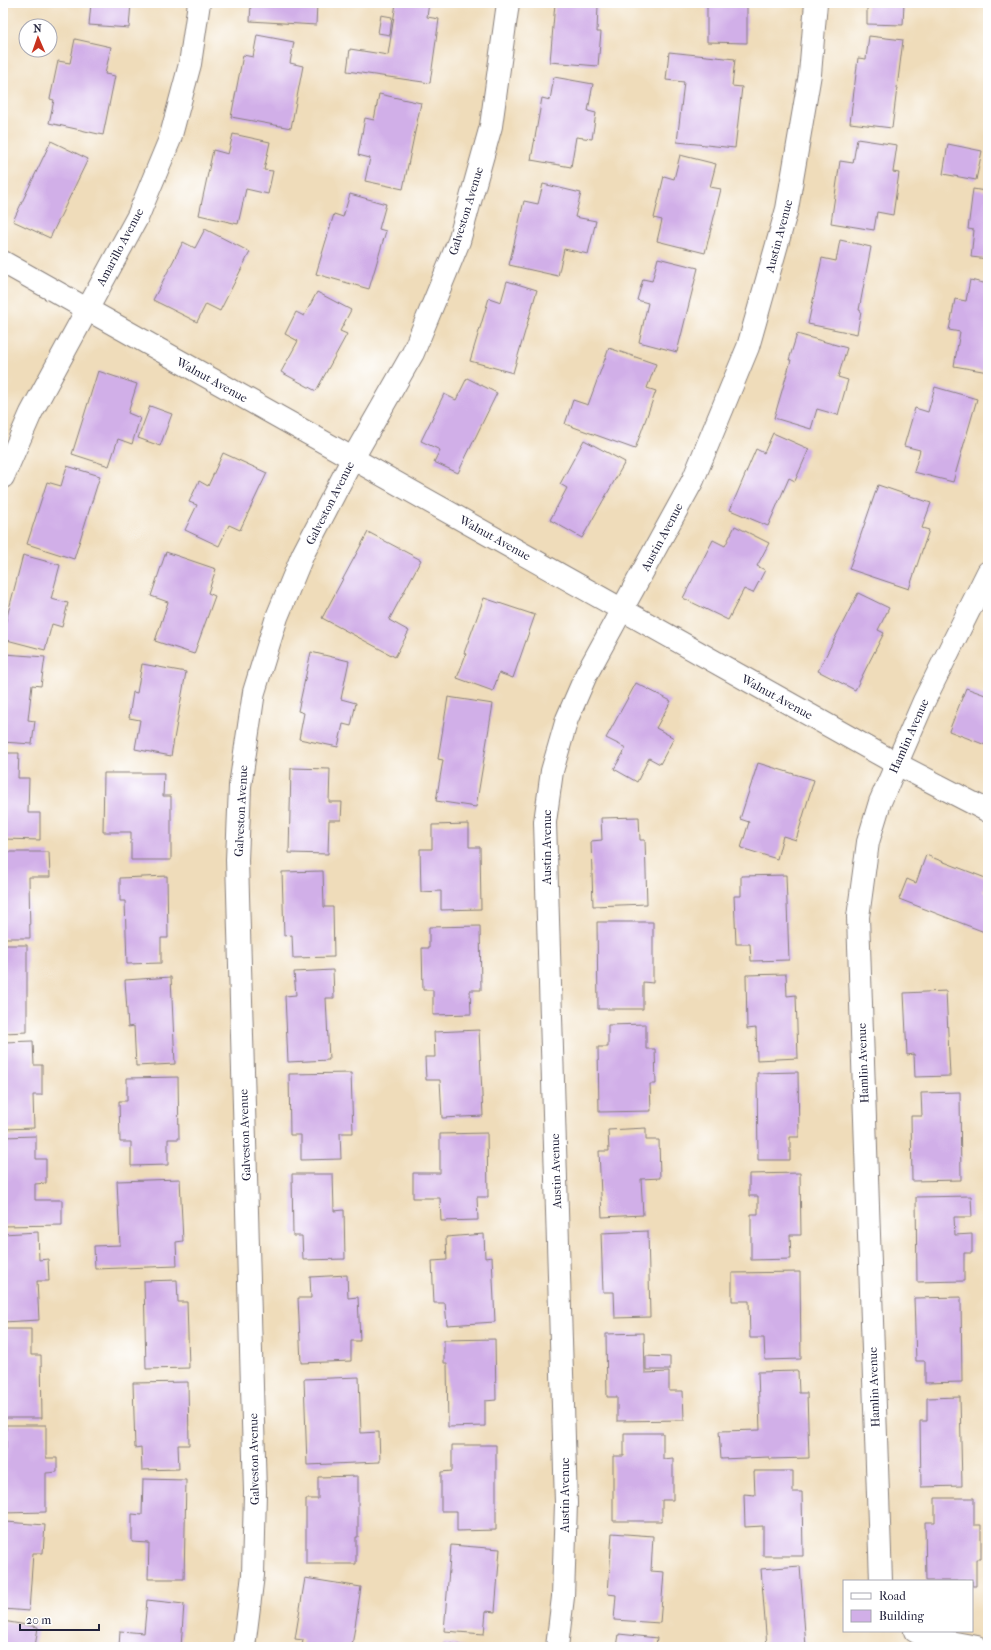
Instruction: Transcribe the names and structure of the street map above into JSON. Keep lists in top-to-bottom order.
{
  "streets": {
    "street": [
      "Galveston Avenue",
      "Austin Avenue",
      "Amarillo Avenue",
      "Walnut Avenue",
      "Hamlin Avenue"
    ]
  },
  "crossings": [
    ["Galveston Avenue", "Walnut Avenue"],
    ["Austin Avenue", "Walnut Avenue"],
    ["Amarillo Avenue", "Walnut Avenue"],
    ["Walnut Avenue", "Hamlin Avenue"]
  ],
  "legend": ["Road", "Building"],
  "scale_bar": "20 m",
  "north": "top"
}
